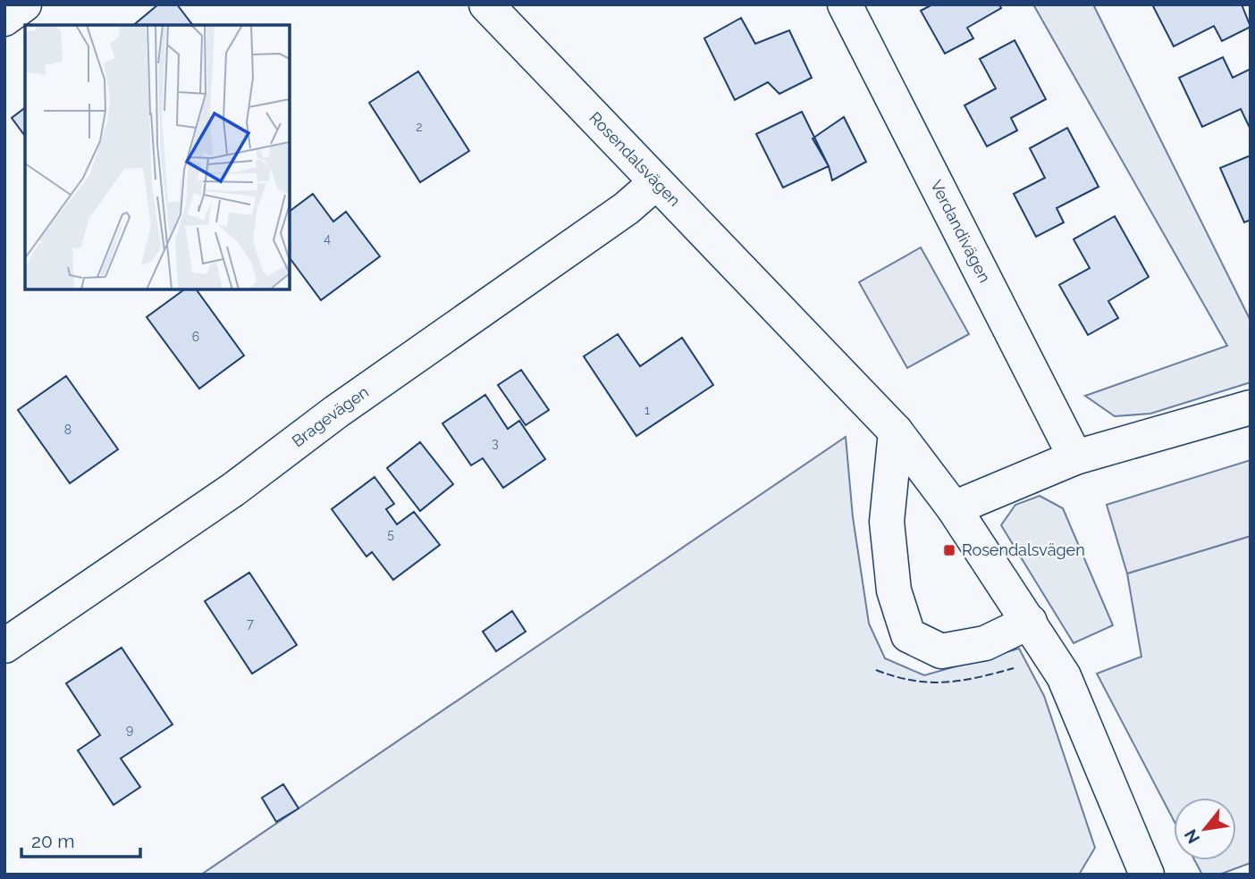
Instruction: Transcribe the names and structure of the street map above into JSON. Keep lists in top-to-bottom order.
{
  "streets": {
    "street": ["Rosendalsvägen", "Verdandivägen", "Bragevägen"]
  },
  "crossings": [
    ["Rosendalsvägen", "Bragevägen"]
  ],
  "places": {
    "transit": ["Rosendalsvägen"]
  },
  "house_numbers": [
    "2",
    "4",
    "6",
    "1",
    "8",
    "3",
    "5",
    "7",
    "9"
  ],
  "scale_bar": "20 m",
  "north": "bottom left"
}
